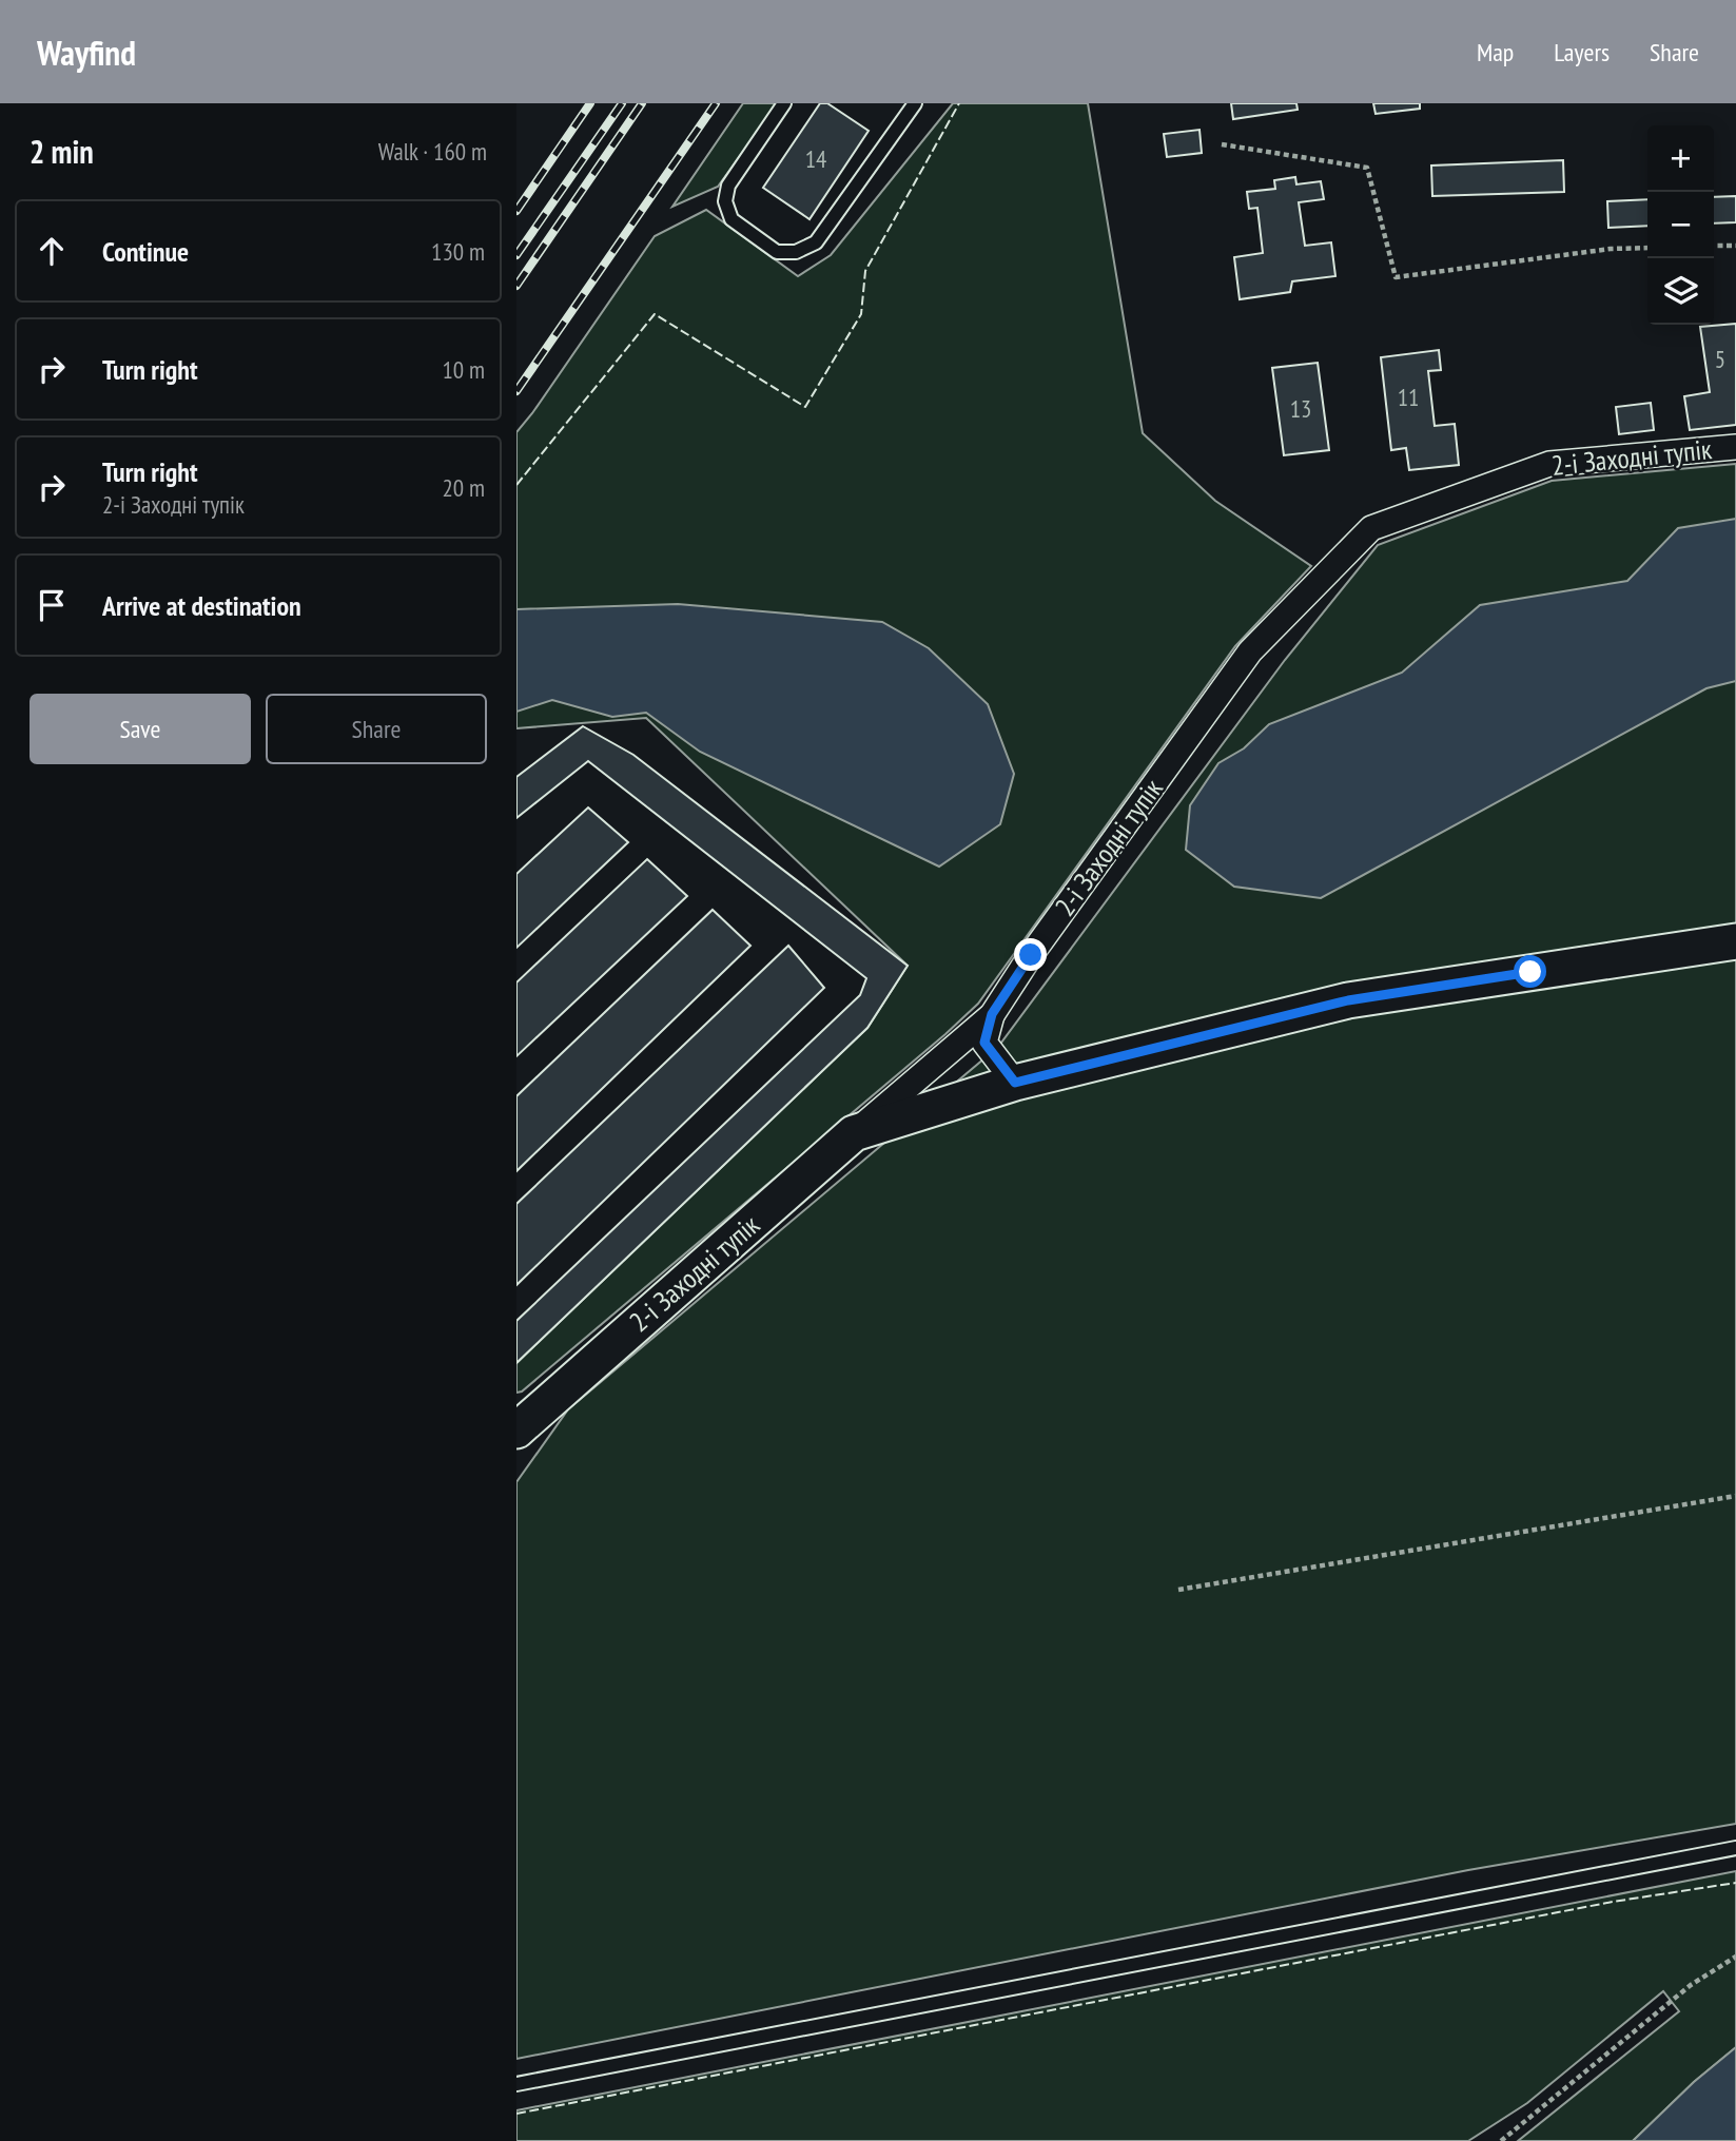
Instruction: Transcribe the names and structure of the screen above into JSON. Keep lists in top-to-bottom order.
{
  "streets": {
    "main road": ["2-і Заходні тупік"]
  },
  "house_numbers": [
    "14",
    "5",
    "11",
    "13"
  ],
  "page": {
    "header": "Wayfind",
    "nav": ["Map", "Layers", "Share"],
    "heading": ["2 min", "Walk · 160 m"],
    "map_buttons": ["+", "−"],
    "list": [
      ["Continue", "130 m"],
      ["Turn right", "10 m"],
      ["Turn right", "2-і Заходні тупік", "20 m"],
      "Arrive at destination"
    ],
    "buttons": ["Save", "Share"]
  }
}
